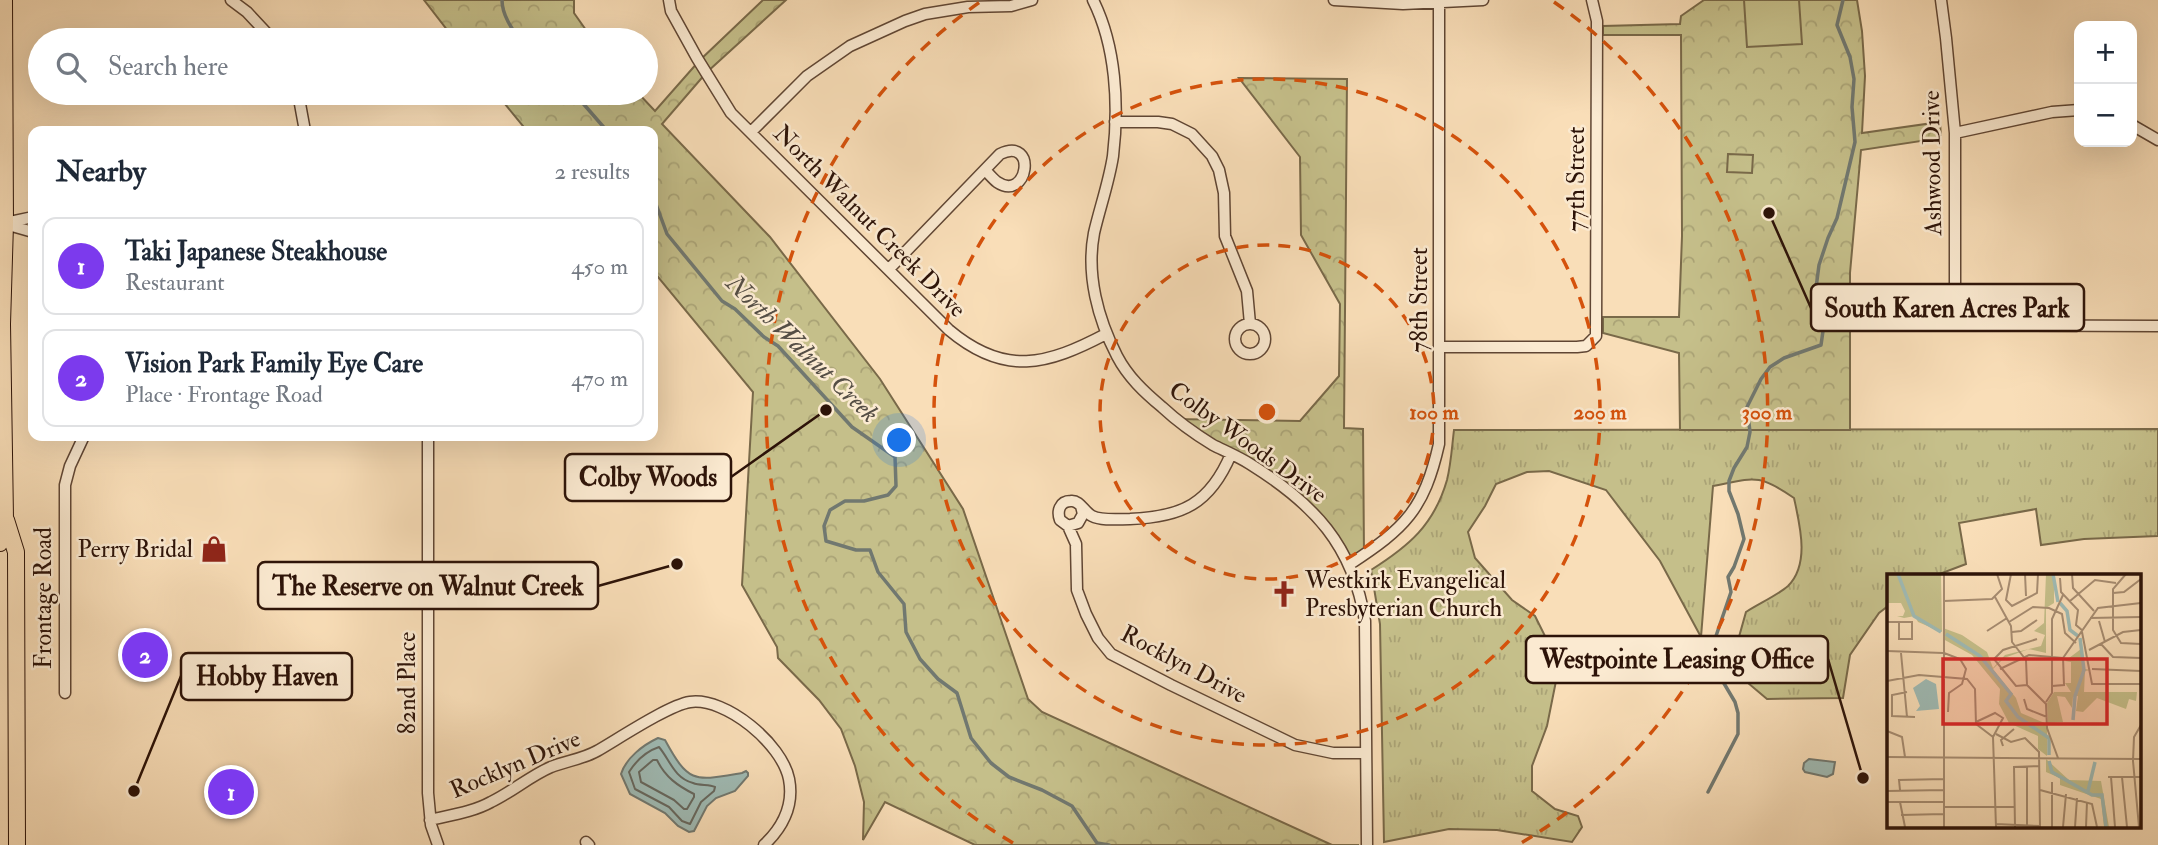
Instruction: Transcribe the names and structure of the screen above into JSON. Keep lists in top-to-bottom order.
{
  "streets": {
    "street": [
      "Ashwood Drive",
      "77th Street",
      "North Walnut Creek Drive",
      "78th Street",
      "Colby Woods Drive",
      "Frontage Road",
      "Rocklyn Drive",
      "82nd Place"
    ]
  },
  "crossings": [
    ["77th Street", "78th Street"],
    ["North Walnut Creek Drive", "Colby Woods Drive"],
    ["78th Street", "Colby Woods Drive"],
    ["Colby Woods Drive", "Rocklyn Drive"],
    ["Rocklyn Drive", "82nd Place"]
  ],
  "water": ["North Walnut Creek"],
  "places": {
    "other": [
      "South Karen Acres Park",
      "Colby Woods",
      "The Reserve on Walnut Creek",
      "Westpointe Leasing Office",
      "Hobby Haven"
    ],
    "shop": ["Perry Bridal"],
    "church": ["Westkirk Evangelical Presbyterian Church"]
  },
  "page": {
    "map_buttons": ["+", "−"],
    "search": "Search here",
    "heading": ["Nearby", "2 results"],
    "list": [
      {
        "mark": "1",
        "name": "Taki Japanese Steakhouse",
        "note": "Restaurant",
        "value": "450 m"
      },
      {
        "mark": "2",
        "name": "Vision Park Family Eye Care",
        "note": "Place · Frontage Road",
        "value": "470 m"
      }
    ],
    "pins": ["2", "1"]
  },
  "rings": ["100 m", "200 m", "300 m"]
}
